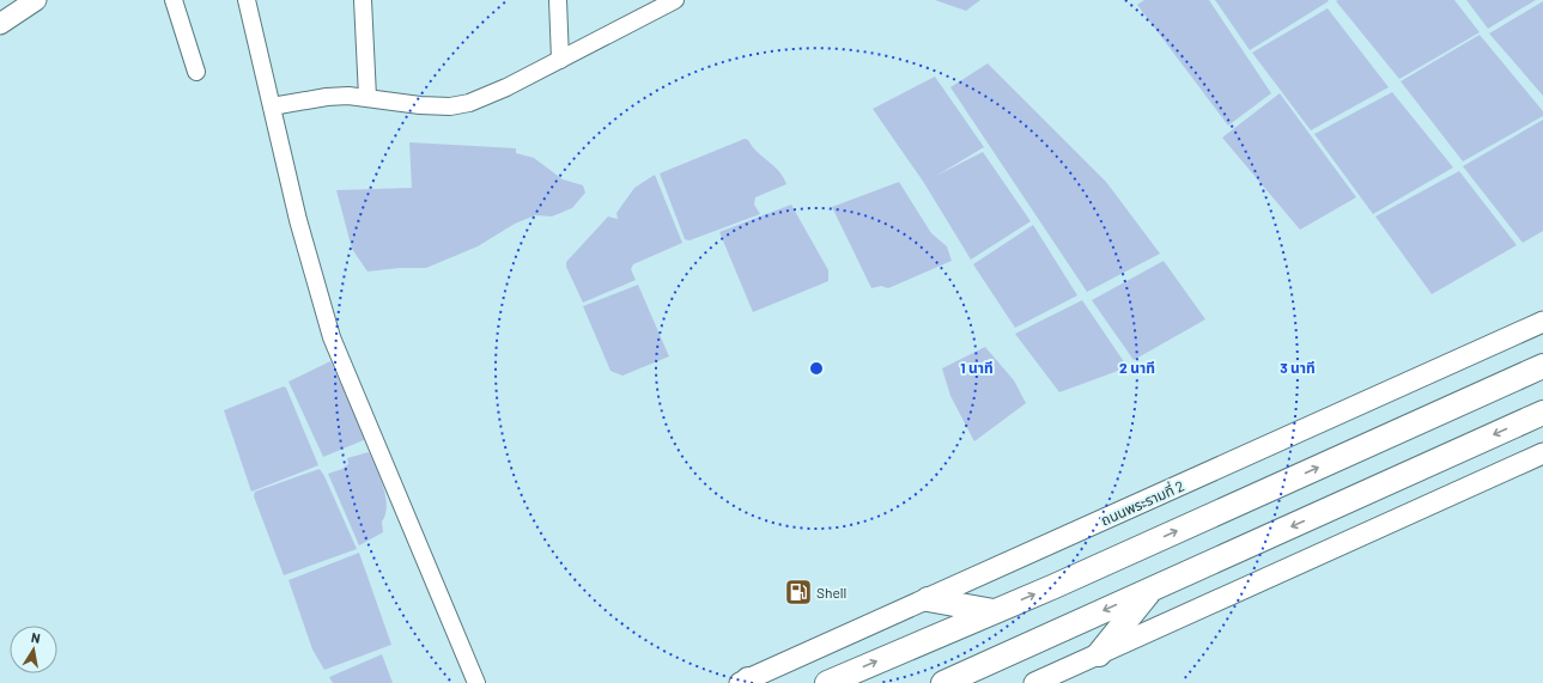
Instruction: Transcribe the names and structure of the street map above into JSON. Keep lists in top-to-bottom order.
{
  "streets": {
    "main road": ["ถนนพระรามที่ 2"]
  },
  "places": {
    "fuel station": ["Shell"]
  },
  "north": "top",
  "rings": ["1 นาที", "2 นาที", "3 นาที"]
}
